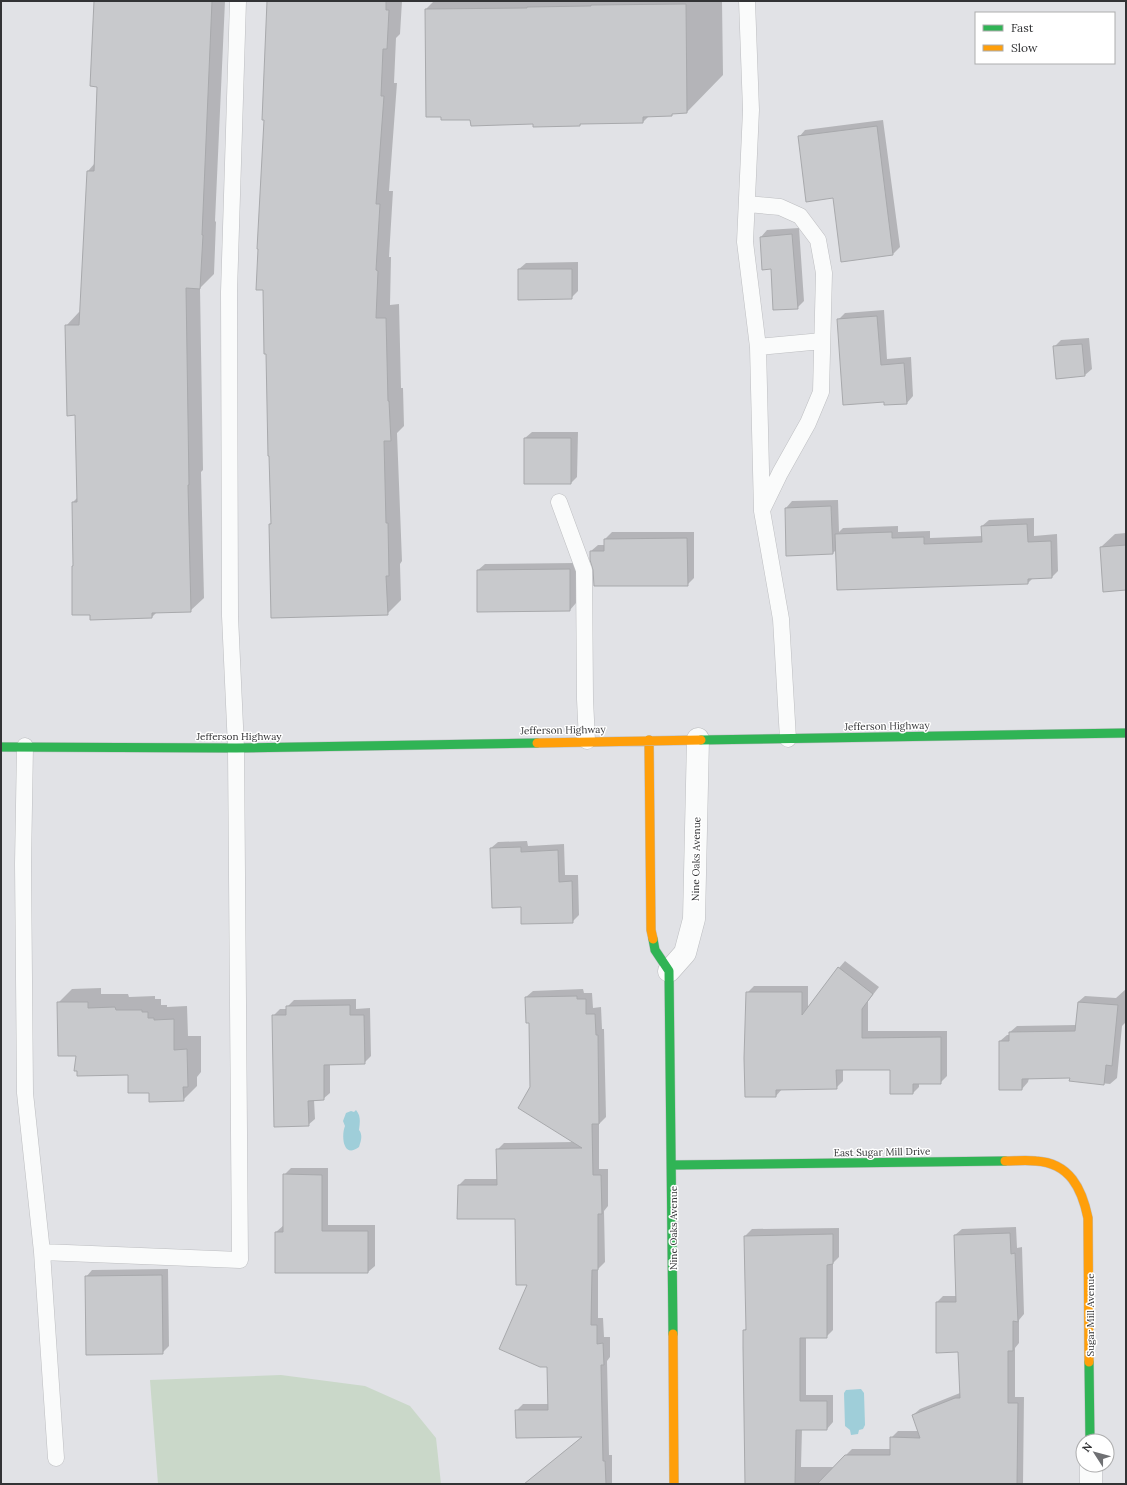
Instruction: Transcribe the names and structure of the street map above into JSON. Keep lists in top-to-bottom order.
{
  "streets": {
    "street": [
      "Jefferson Highway",
      "Nine Oaks Avenue",
      "East Sugar Mill Drive",
      "Sugar Mill Avenue"
    ]
  },
  "crossings": [
    ["Jefferson Highway", "Nine Oaks Avenue"],
    ["Nine Oaks Avenue", "East Sugar Mill Drive"],
    ["East Sugar Mill Drive", "Sugar Mill Avenue"]
  ],
  "legend": ["Fast", "Slow"],
  "north": "top left"
}
